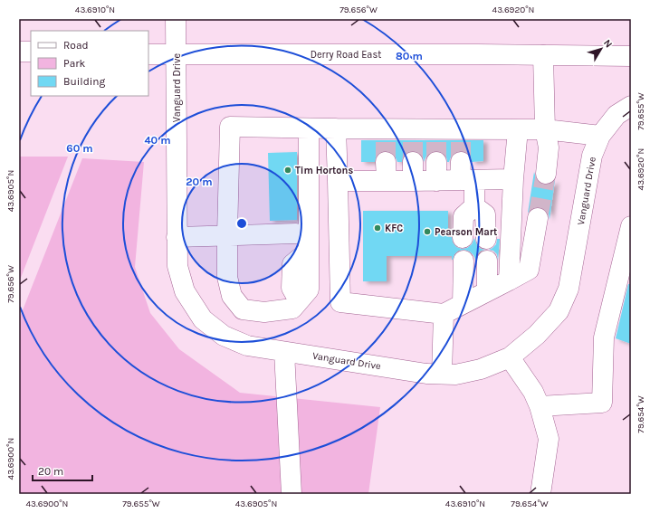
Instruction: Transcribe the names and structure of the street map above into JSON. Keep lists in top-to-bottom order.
{
  "streets": {
    "street": ["Derry Road East", "Vanguard Drive"]
  },
  "crossings": [
    ["Derry Road East", "Vanguard Drive"]
  ],
  "places": ["Tim Hortons", "KFC", "Pearson Mart"],
  "legend": ["Road", "Park", "Building"],
  "scale_bar": "20 m",
  "north": "top right",
  "coordinates": [
    "43.6910°N",
    "79.656°W",
    "43.6920°N",
    "79.655°W",
    "43.6905°N",
    "79.654°W",
    "43.6900°N"
  ],
  "rings": [
    "80 m",
    "40 m",
    "60 m",
    "20 m"
  ]
}
